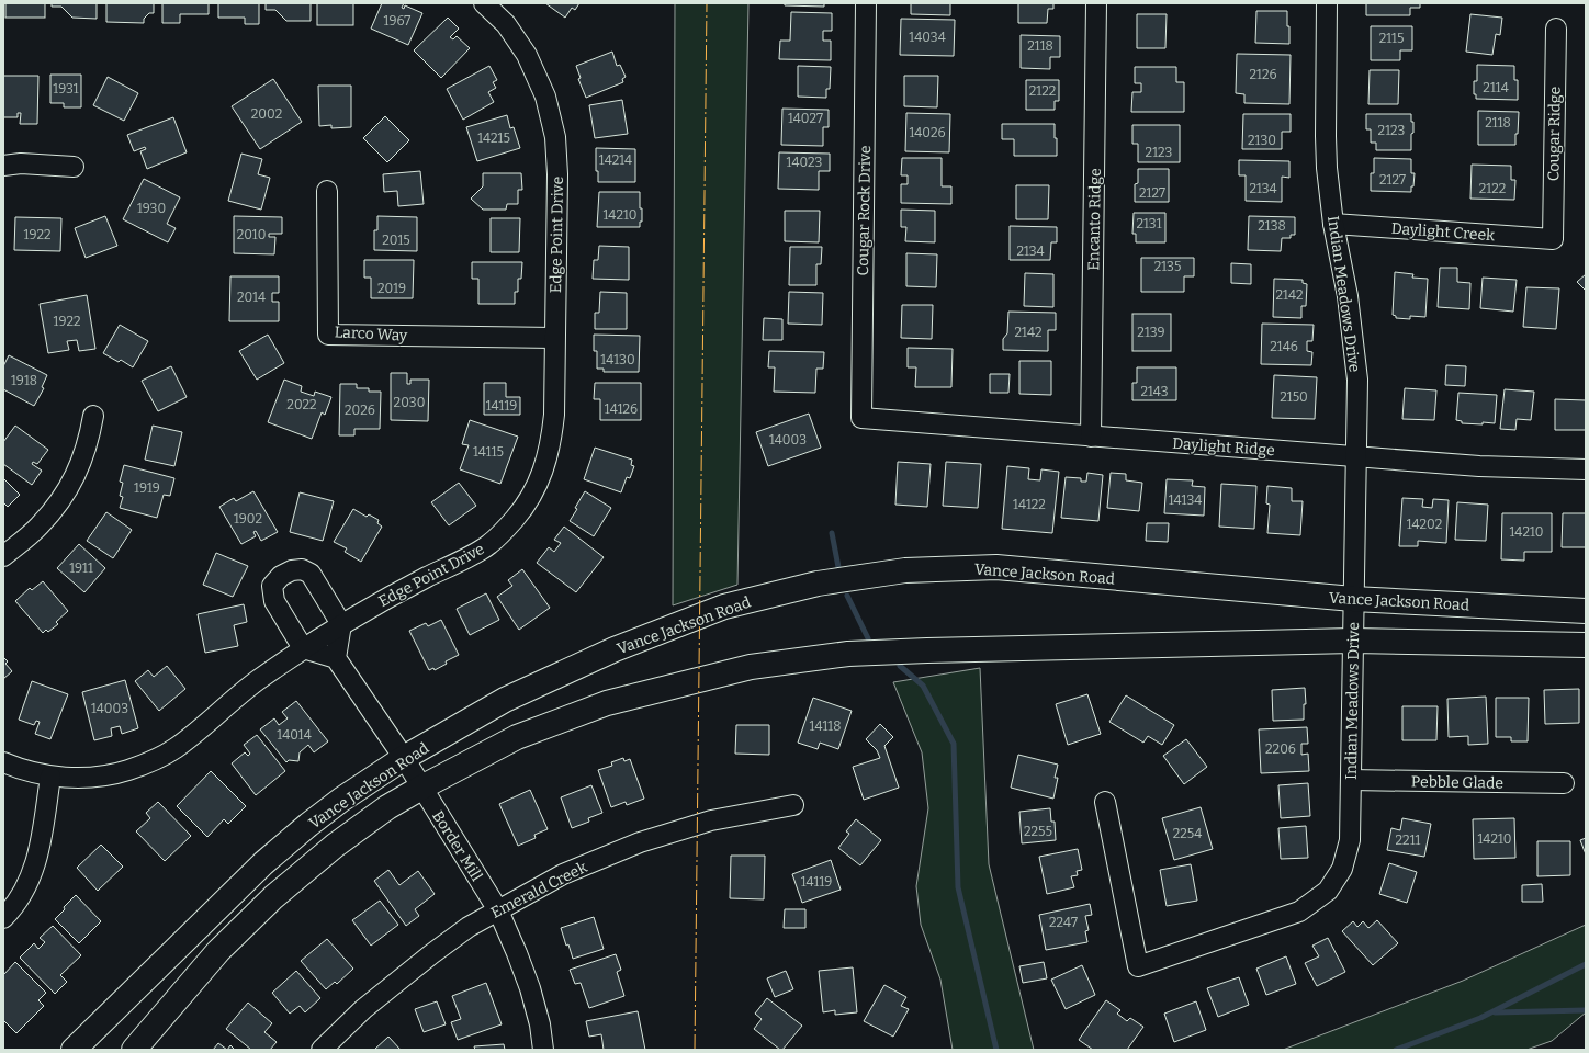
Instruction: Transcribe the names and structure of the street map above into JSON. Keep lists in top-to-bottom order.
{
  "streets": {
    "main road": ["Vance Jackson Road"],
    "street": [
      "Cougar Ridge",
      "Cougar Rock Drive",
      "Encanto Ridge",
      "Daylight Creek",
      "Edge Point Drive",
      "Indian Meadows Drive",
      "Larco Way",
      "Daylight Ridge",
      "Pebble Glade",
      "Border Mill",
      "Emerald Creek"
    ]
  },
  "crossings": [
    ["Cougar Ridge", "Daylight Creek"],
    ["Cougar Rock Drive", "Daylight Ridge"],
    ["Encanto Ridge", "Daylight Ridge"],
    ["Daylight Creek", "Indian Meadows Drive"],
    ["Edge Point Drive", "Larco Way"],
    ["Indian Meadows Drive", "Daylight Ridge"],
    ["Indian Meadows Drive", "Vance Jackson Road"],
    ["Indian Meadows Drive", "Pebble Glade"],
    ["Vance Jackson Road", "Border Mill"],
    ["Border Mill", "Emerald Creek"]
  ],
  "house_numbers": [
    "1967",
    "14034",
    "2115",
    "2118",
    "2126",
    "2114",
    "1931",
    "2122",
    "2002",
    "14027",
    "2118",
    "2123",
    "14026",
    "14215",
    "2130",
    "2123",
    "14214",
    "14023",
    "2127",
    "2134",
    "2122",
    "2127",
    "1930",
    "14210",
    "2131",
    "2138",
    "1922",
    "2010",
    "2015",
    "2134",
    "2135",
    "2019",
    "2142",
    "2014",
    "1922",
    "2142",
    "2139",
    "2146",
    "14130",
    "1918",
    "2143",
    "2150",
    "2030",
    "2022",
    "14119",
    "14126",
    "2026",
    "14003",
    "14115",
    "1919",
    "14134",
    "14122",
    "1902",
    "14202",
    "14210",
    "1911",
    "14003",
    "14118",
    "14014",
    "2206",
    "2255",
    "2254",
    "14210",
    "2211",
    "14119",
    "2247"
  ]
}
